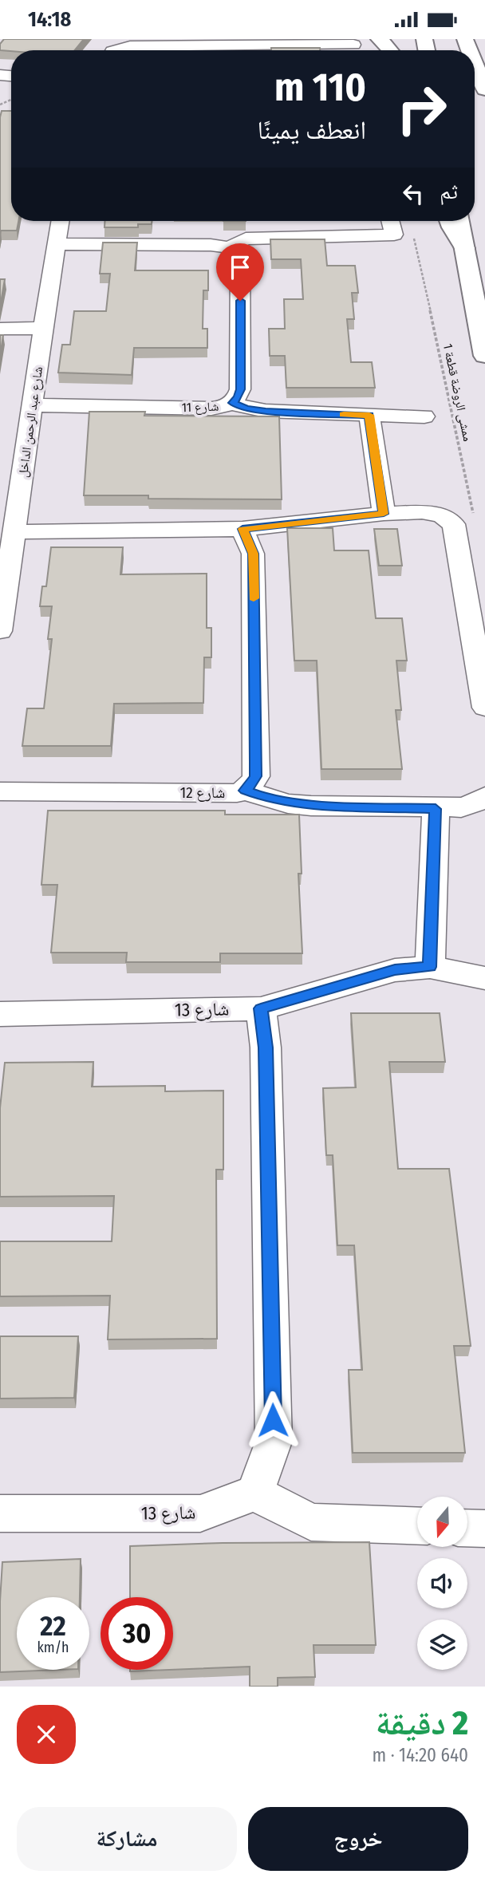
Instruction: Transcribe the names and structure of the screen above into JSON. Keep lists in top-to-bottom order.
{
  "streets": {
    "street": [
      "شارع 11",
      "شارع عبد الرحمن الداخل",
      "شارع 12",
      "شارع 13"
    ],
    "path": ["ممشى الروضة قطعة 1"]
  },
  "crossings": [
    ["شارع 11", "شارع عبد الرحمن الداخل"]
  ],
  "north": "bottom",
  "page": {
    "status": "14:18",
    "turn": ["110 m", "انعطف يمينًا"],
    "then": "ثم",
    "speed": "22 km/h",
    "limit": "30",
    "heading": ["2 دقيقة", "640 m · 14:20"],
    "buttons": ["خروج", "مشاركة"]
  }
}
